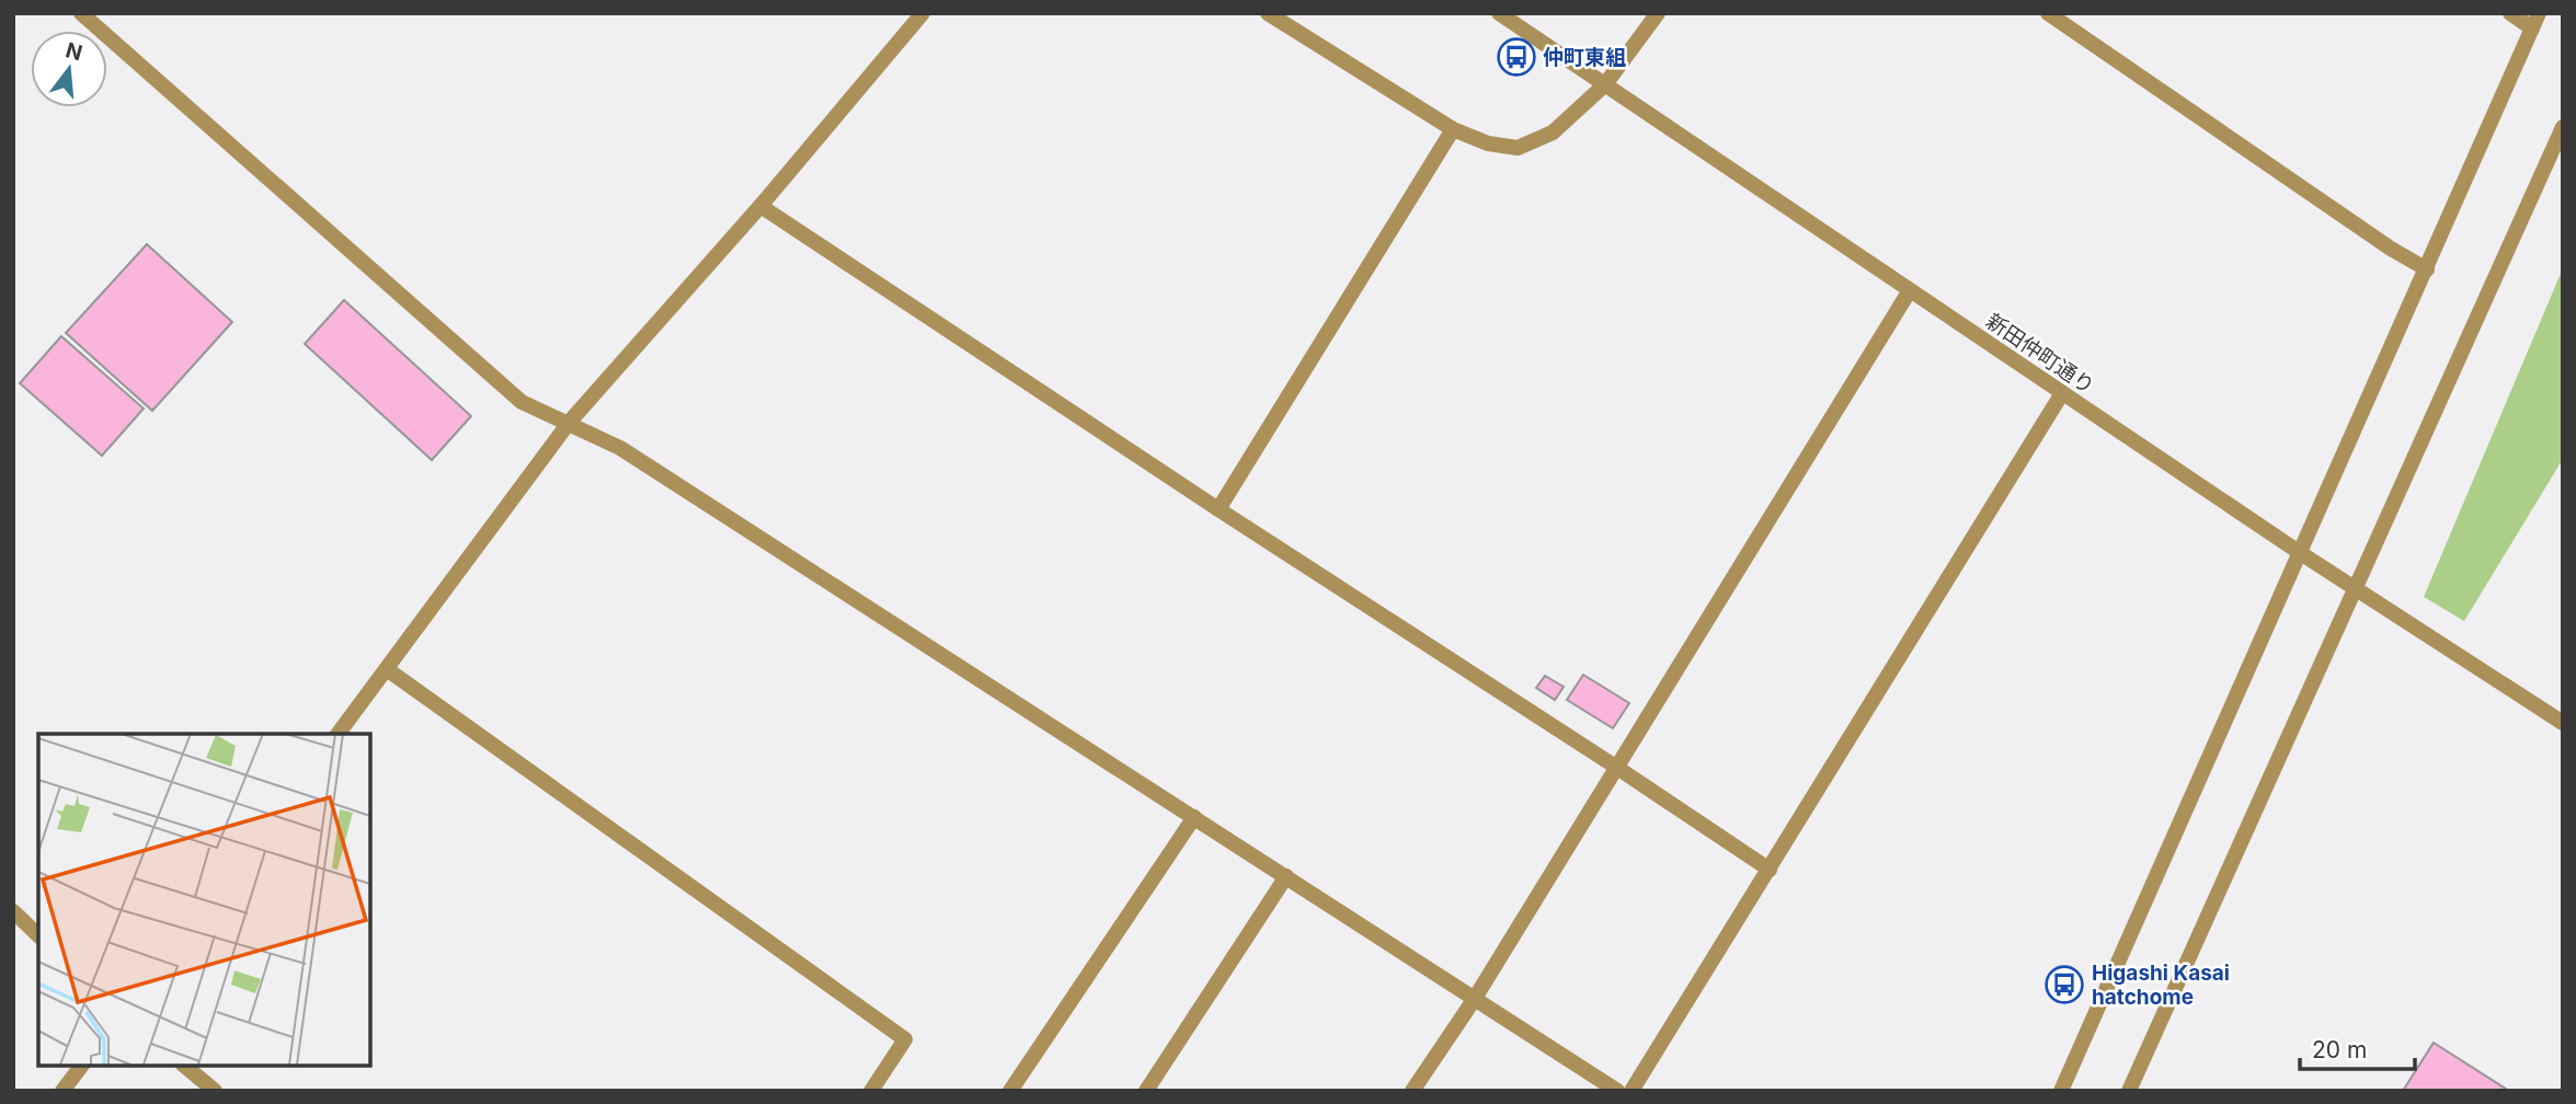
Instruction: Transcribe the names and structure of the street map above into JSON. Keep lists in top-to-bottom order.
{
  "streets": {
    "street": ["新田仲町通り"]
  },
  "places": {
    "bus stop": ["仲町東組", "Higashi Kasai hatchome"]
  },
  "scale_bar": "20 m",
  "north": "top"
}
